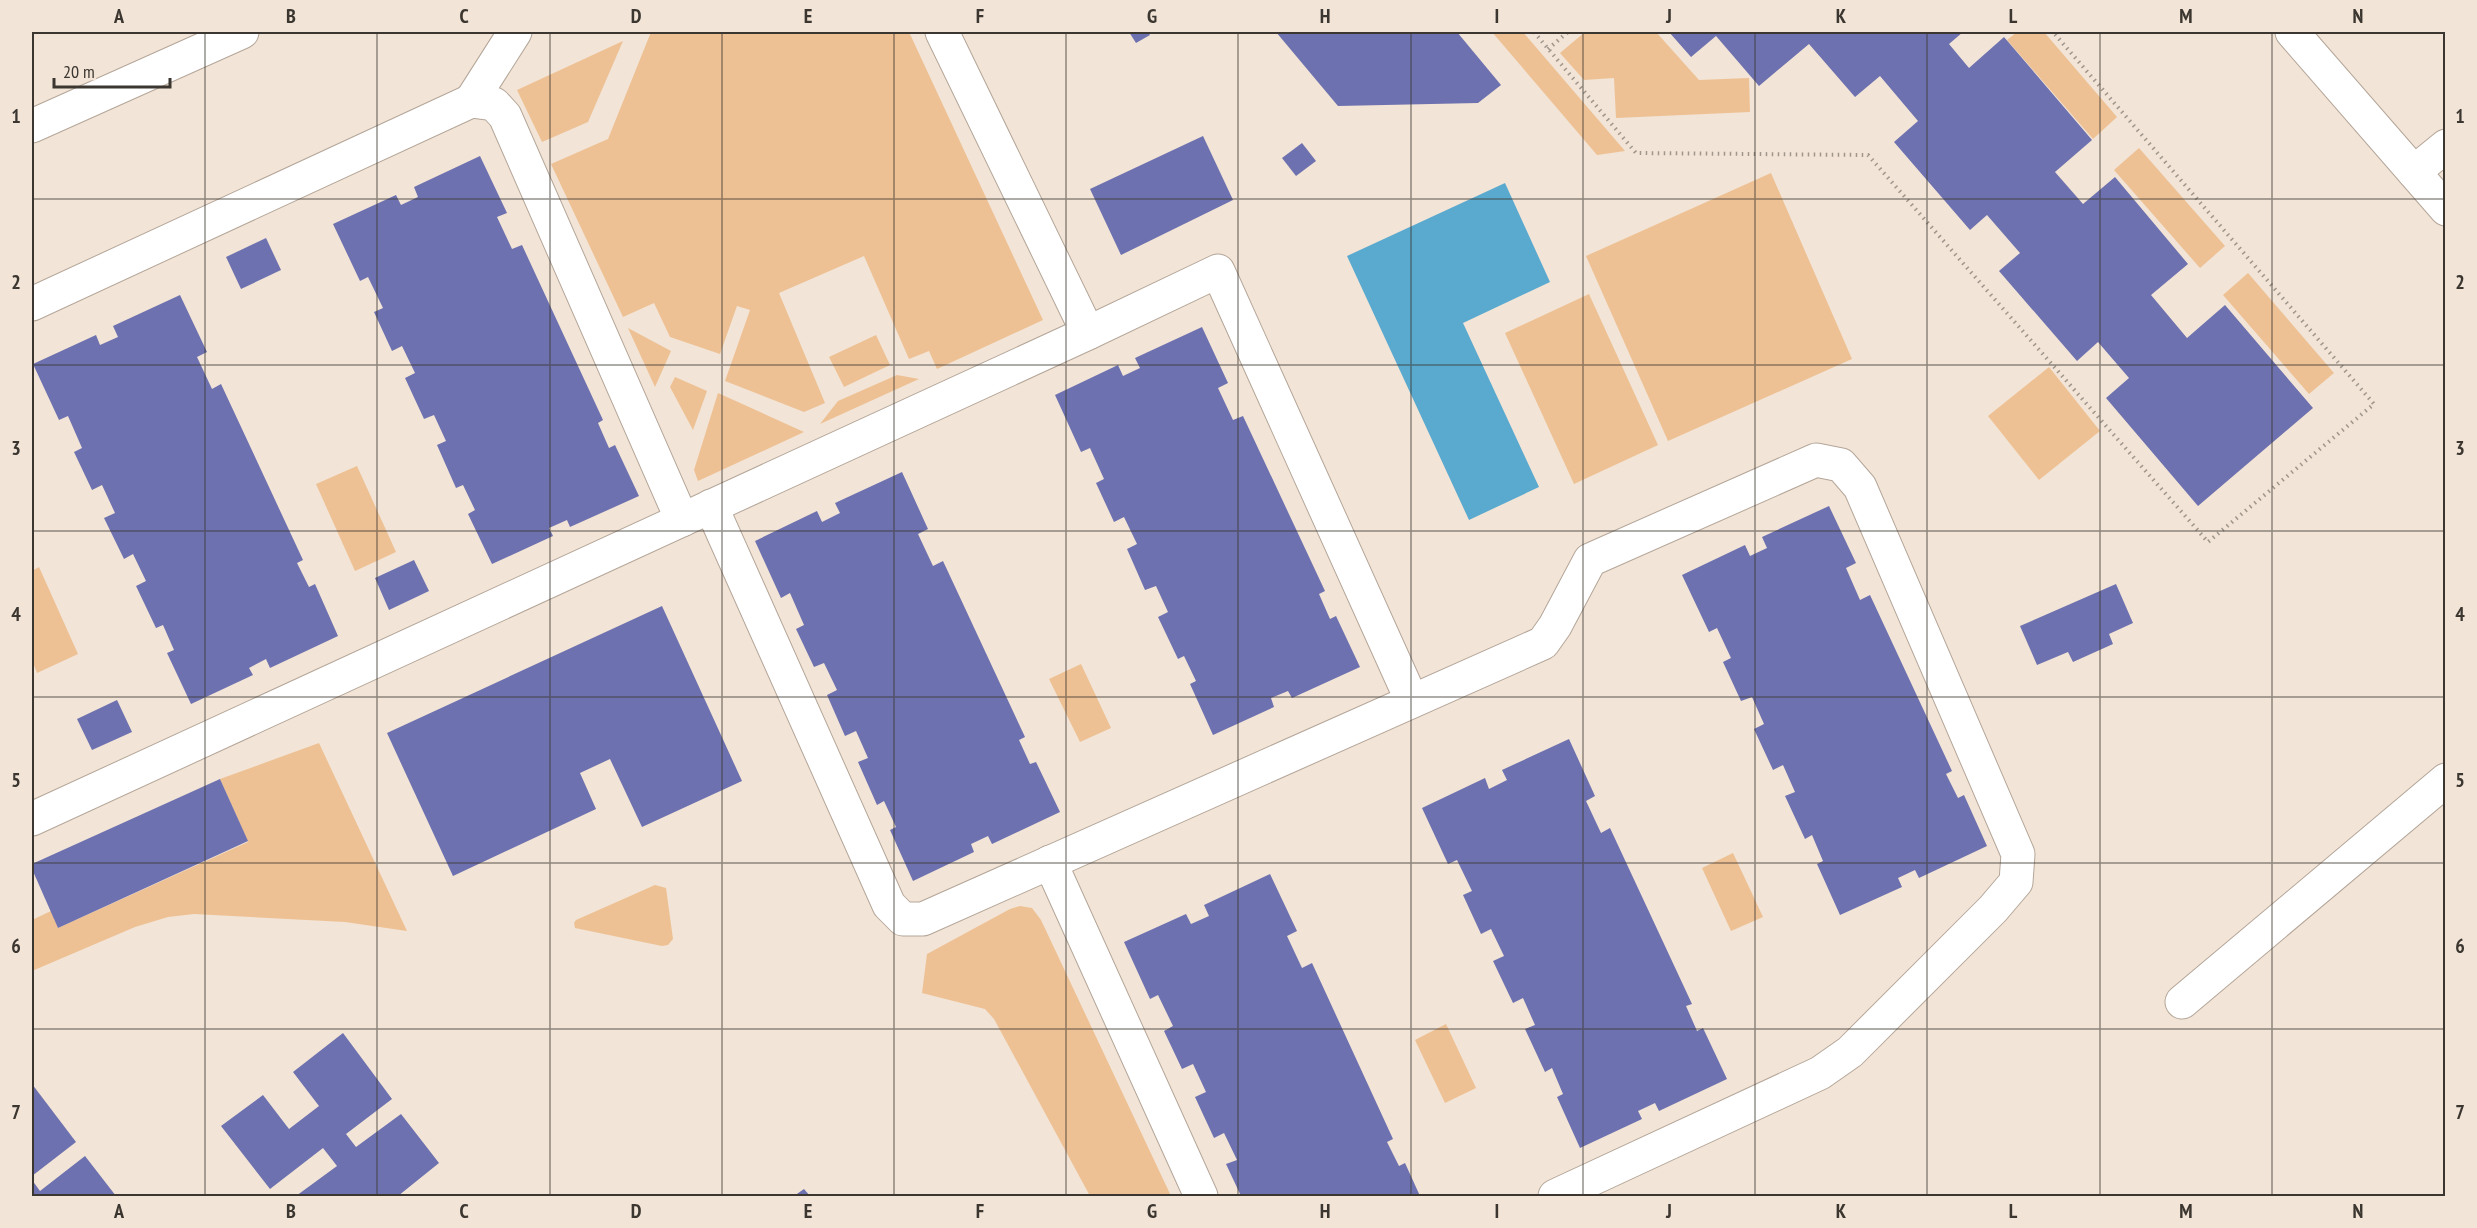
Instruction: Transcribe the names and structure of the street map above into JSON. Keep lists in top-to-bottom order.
{
  "scale_bar": "20 m",
  "grid": {
    "columns": [
      "A",
      "B",
      "C",
      "D",
      "E",
      "F",
      "G",
      "H",
      "I",
      "J",
      "K",
      "L",
      "M",
      "N"
    ],
    "rows": [
      "1",
      "2",
      "3",
      "4",
      "5",
      "6",
      "7"
    ]
  }
}
